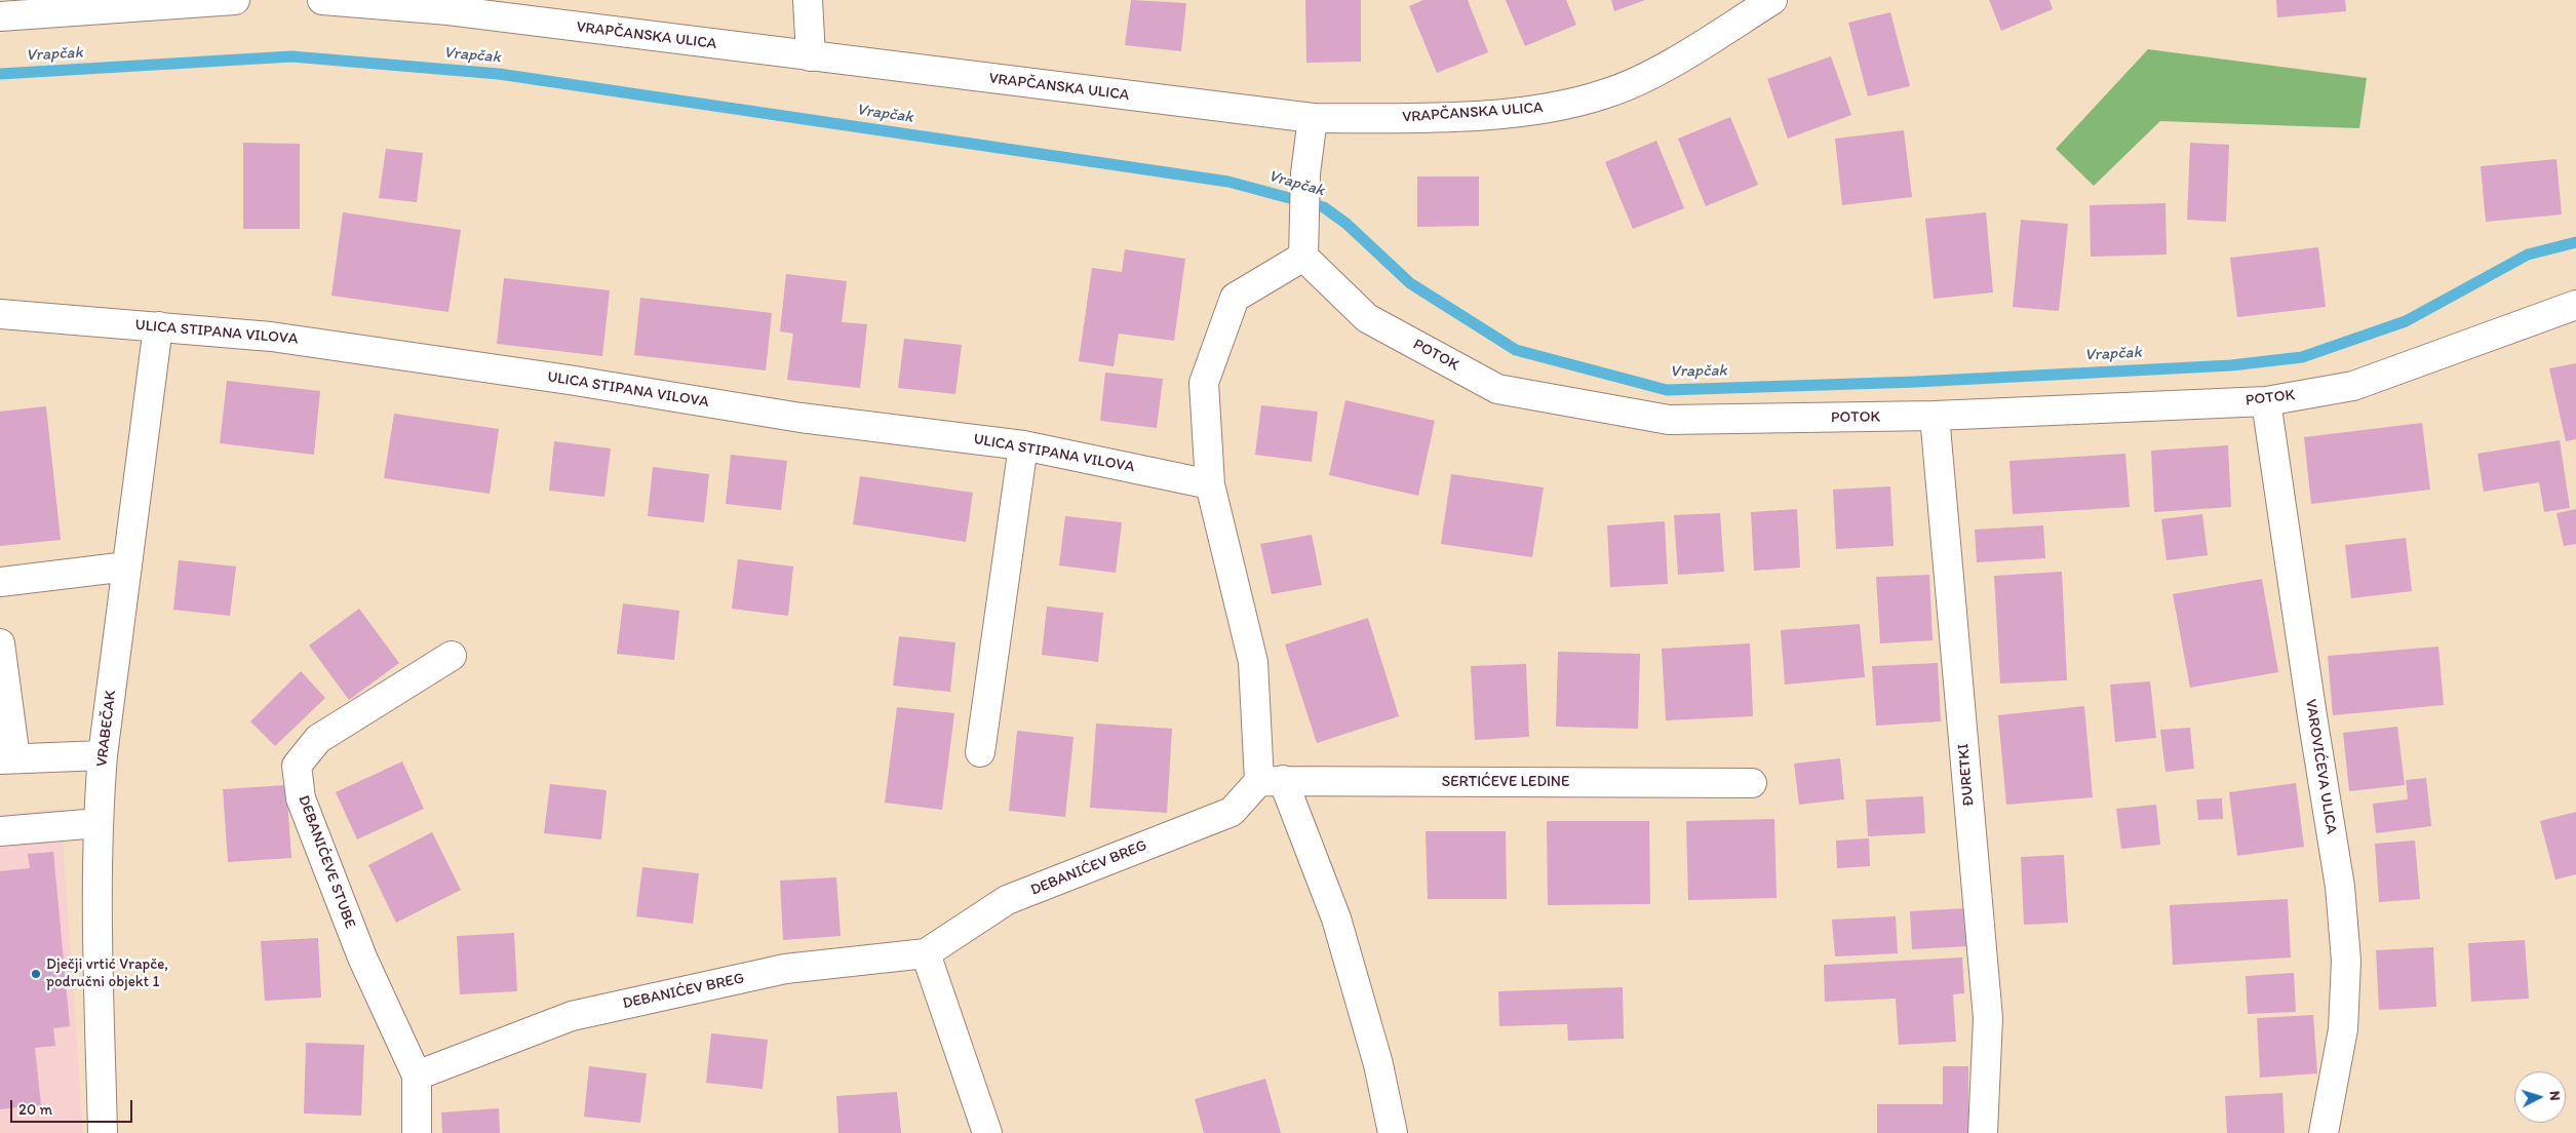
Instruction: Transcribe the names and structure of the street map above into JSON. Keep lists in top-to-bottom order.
{
  "streets": {
    "street": [
      "VRAPČANSKA ULICA",
      "ULICA STIPANA VILOVA",
      "POTOK",
      "VRABEČAK",
      "VAROVIĆEVA ULICA",
      "ĐURETKI",
      "SERTIĆEVE LEDINE",
      "DEBANIĆEVE STUBE",
      "DEBANIĆEV BREG"
    ]
  },
  "crossings": [
    ["ULICA STIPANA VILOVA", "VRABEČAK"],
    ["POTOK", "VAROVIĆEVA ULICA"],
    ["POTOK", "ĐURETKI"],
    ["SERTIĆEVE LEDINE", "DEBANIĆEV BREG"],
    ["DEBANIĆEVE STUBE", "DEBANIĆEV BREG"]
  ],
  "water": ["Vrapčak"],
  "places": ["Dječji vrtić Vrapče, područni objekt 1"],
  "scale_bar": "20 m",
  "north": "right"
}
